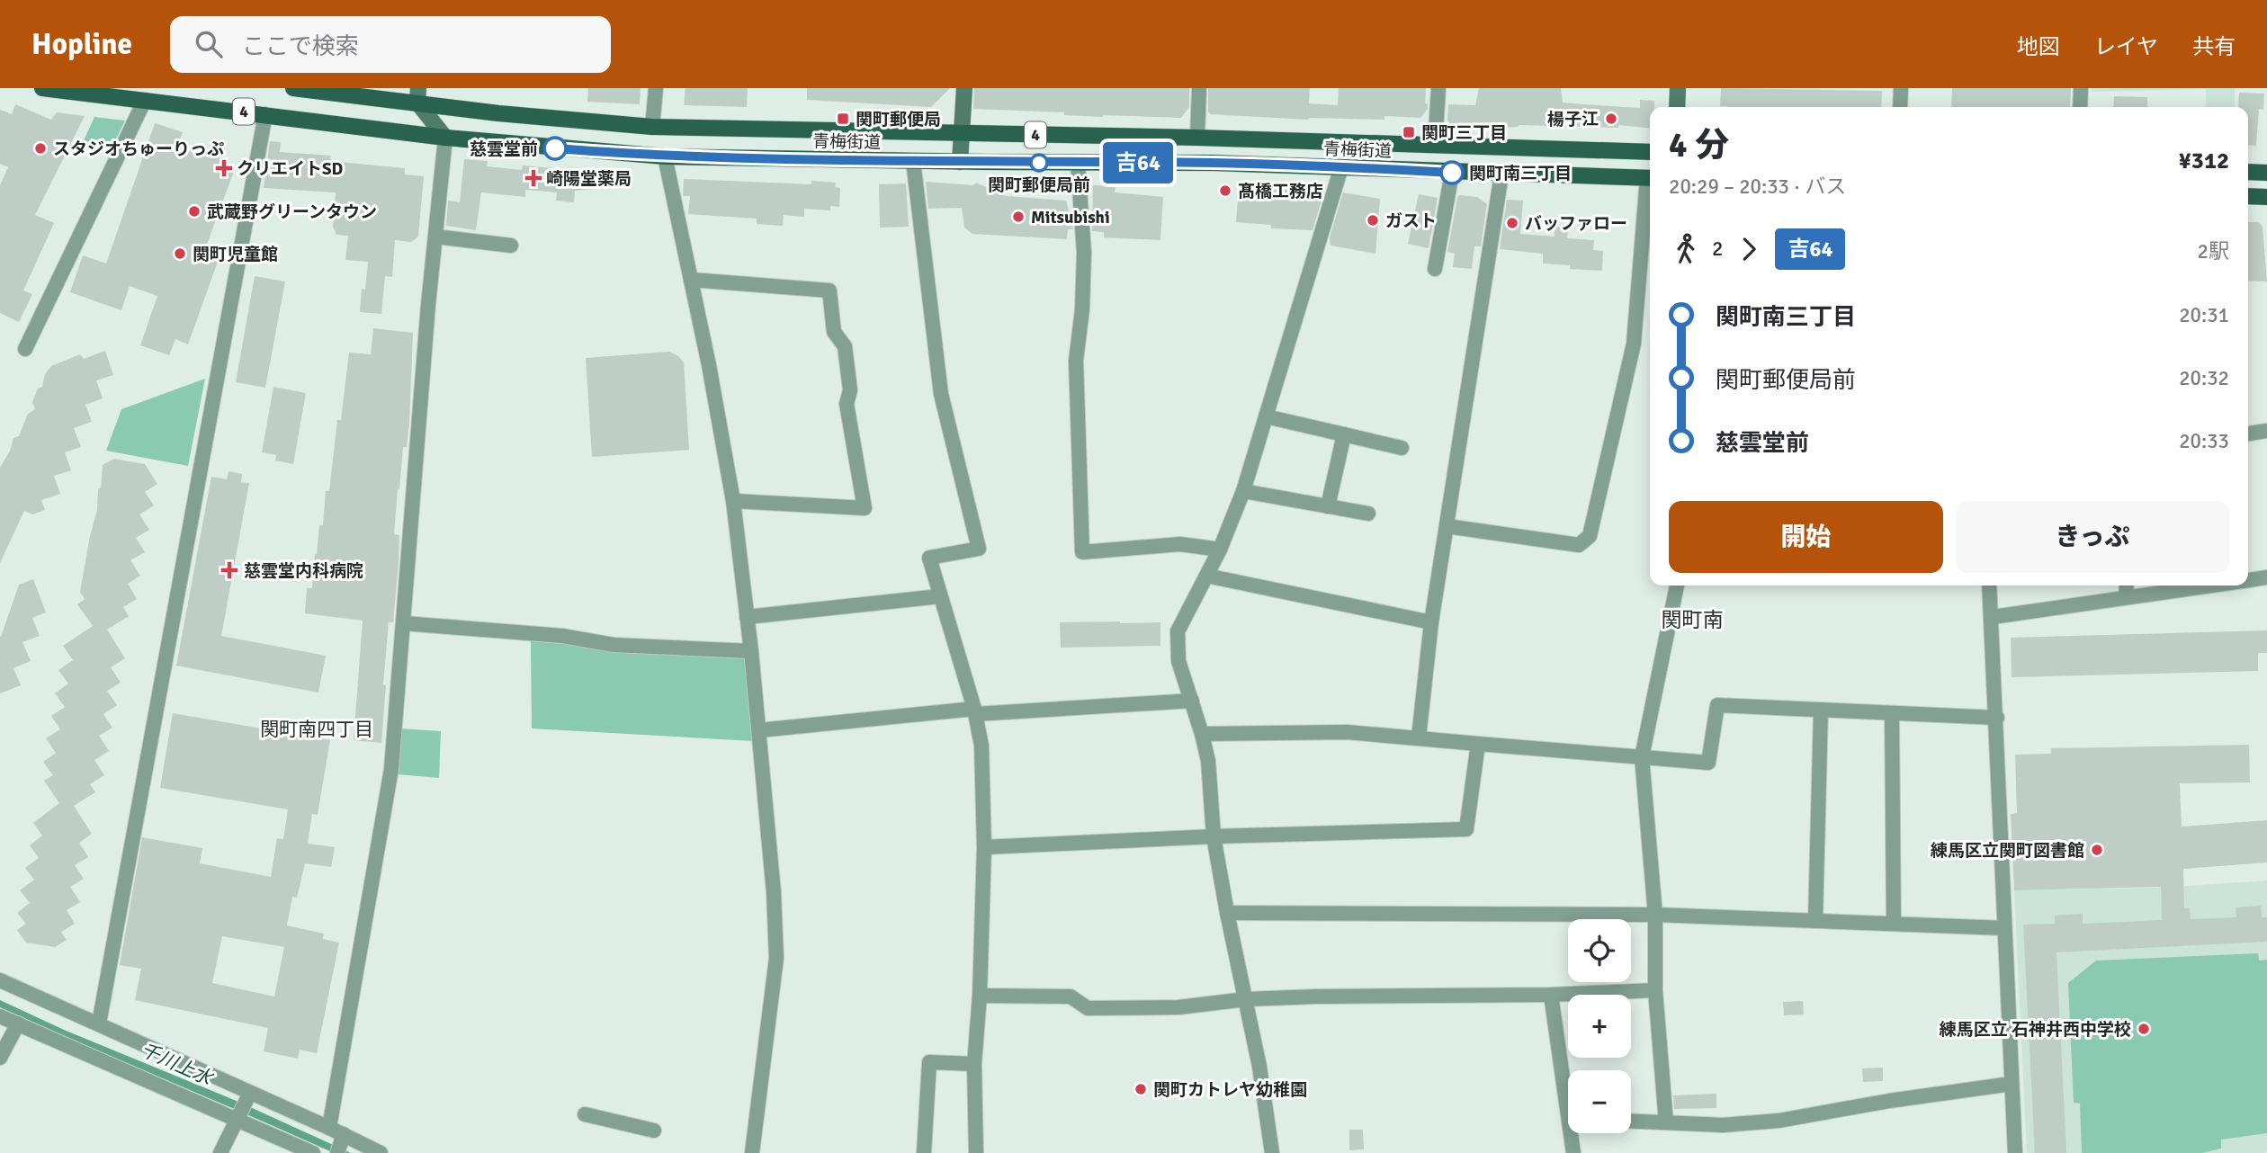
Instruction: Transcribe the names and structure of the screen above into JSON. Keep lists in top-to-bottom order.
{
  "streets": {
    "main road": ["4", "青梅街道"]
  },
  "districts": ["関町南", "関町南四丁目"],
  "water": ["千川上水"],
  "places": {
    "transit": ["関町郵便局", "関町三丁目"],
    "other": [
      "楊子江",
      "スタジオちゅーりっぷ",
      "慈雲堂前",
      "関町郵便局前",
      "関町南三丁目",
      "髙橋工務店",
      "武蔵野グリーンタウン",
      "Mitsubishi",
      "ガスト",
      "バッファロー",
      "関町児童館",
      "練馬区立関町図書館",
      "練馬区立 石神井西中学校",
      "関町カトレヤ幼稚園"
    ],
    "health": ["クリエイトSD", "崎陽堂薬局", "慈雲堂内科病院"]
  },
  "lines": ["bus line 吉64"],
  "page": {
    "header": "Hopline",
    "search": "ここで検索",
    "nav": ["地図", "レイヤ", "共有"],
    "on_map": "吉64",
    "heading": ["4 分", "20:29 – 20:33 · バス", "¥312"],
    "legs": ["2", "吉64", "2駅"],
    "list": [
      {
        "name": "関町南三丁目",
        "value": "20:31"
      },
      {
        "name": "関町郵便局前",
        "value": "20:32"
      },
      {
        "name": "慈雲堂前",
        "value": "20:33"
      }
    ],
    "buttons": ["開始", "きっぷ"],
    "map_buttons": ["+", "−"]
  }
}
